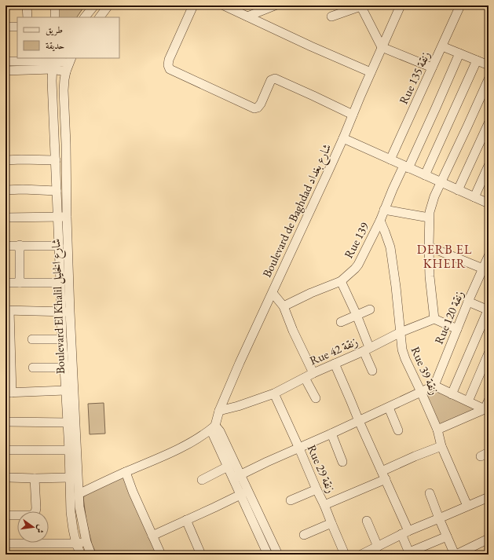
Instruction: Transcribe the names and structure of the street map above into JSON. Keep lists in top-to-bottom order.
{
  "streets": {
    "street": [
      "Rue 135 زنقة",
      "Boulevard de Baghdad شارع بغداد",
      "Rue 139",
      "Boulevard El Khalil شارع الخليل",
      "Rue 120 زنقة",
      "Rue 42 زنقة",
      "Rue 39 زنقة",
      "Rue 29 زنقة"
    ]
  },
  "crossings": [
    ["Boulevard de Baghdad شارع بغداد", "Rue 42 زنقة"],
    ["Rue 139", "Rue 39 زنقة"],
    ["Rue 42 زنقة", "Rue 39 زنقة"],
    ["Rue 42 زنقة", "Rue 29 زنقة"]
  ],
  "districts": ["DERB EL KHEIR"],
  "legend": ["طريق", "حديقة"],
  "north": "right"
}
